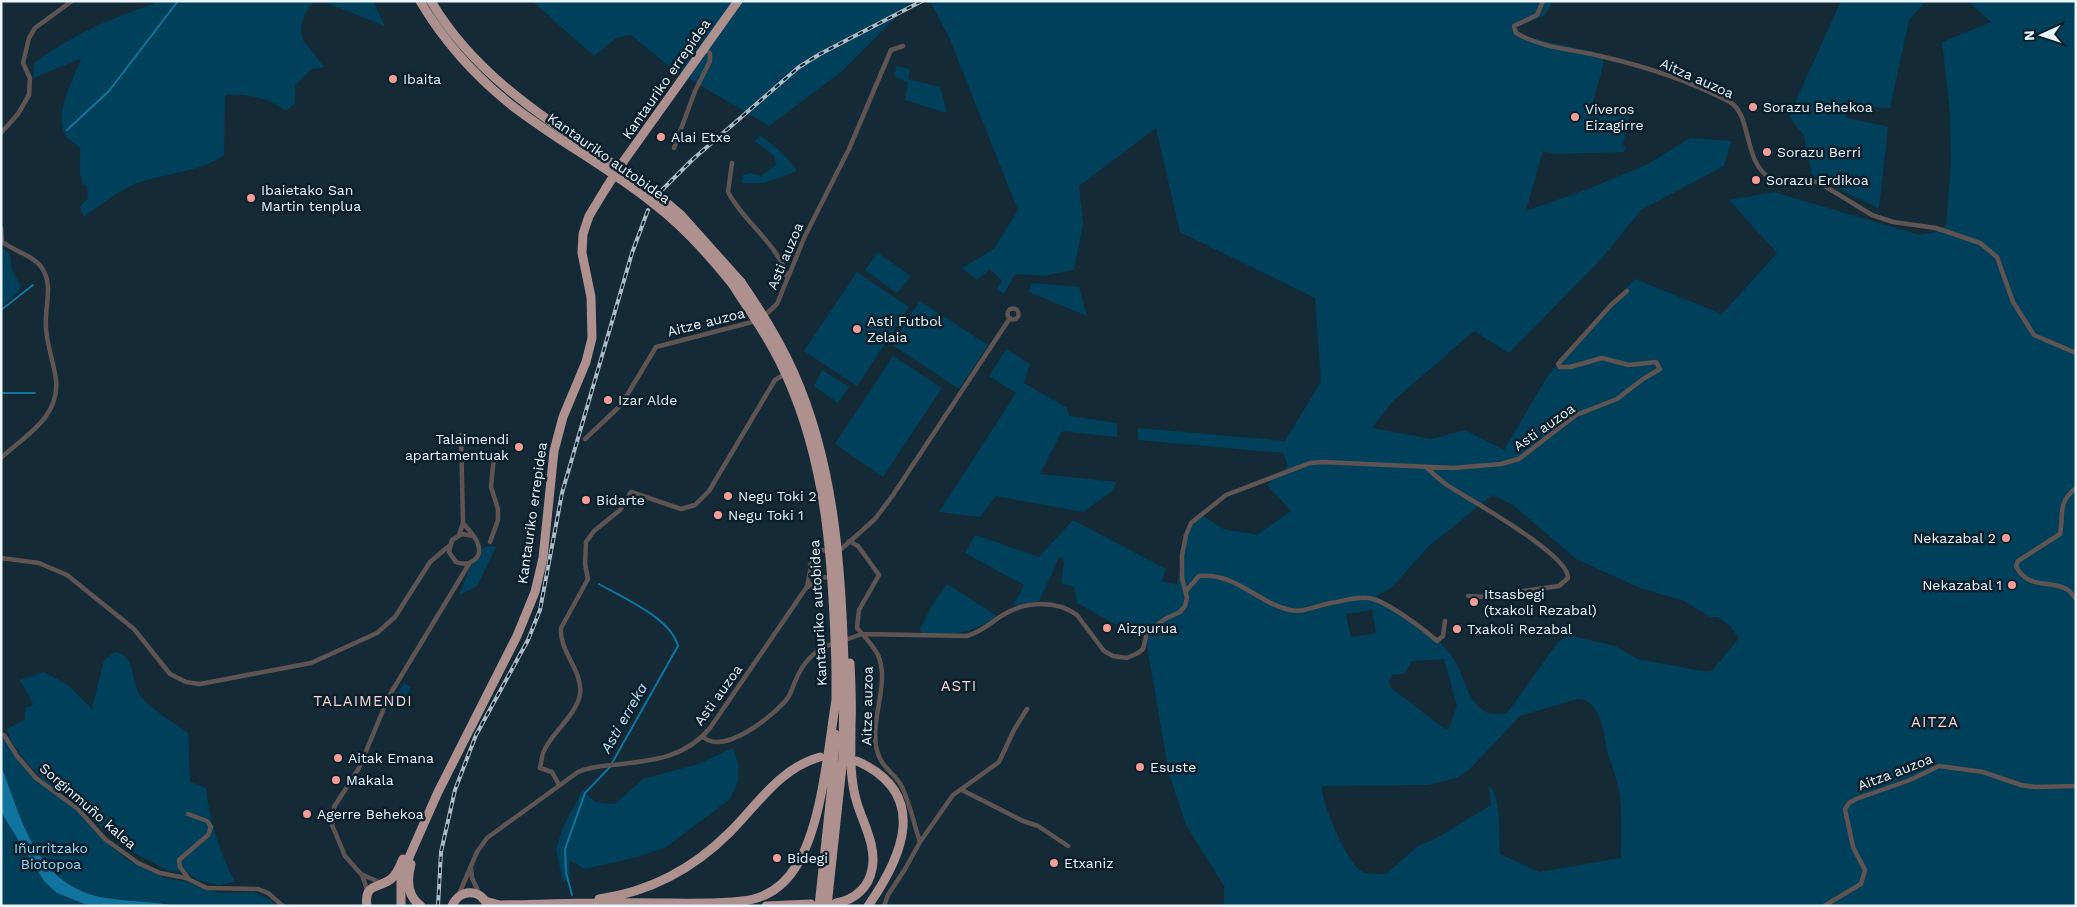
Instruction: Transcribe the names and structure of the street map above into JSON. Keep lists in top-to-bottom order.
{
  "streets": {
    "highway": ["Kantauriko errepidea", "Kantauriko autobidea"],
    "street": [
      "Aitza auzoa",
      "Asti auzoa",
      "Aitze auzoa",
      "Sorginmuño kalea"
    ]
  },
  "crossings": [
    ["Asti auzoa", "Aitze auzoa"]
  ],
  "districts": ["ASTI", "TALAIMENDI", "AITZA"],
  "water": ["Asti erreka"],
  "parks": ["Iñurritzako Biotopoa"],
  "places": [
    "Ibaita",
    "Sorazu Behekoa",
    "Viveros Eizagirre",
    "Alai Etxe",
    "Sorazu Berri",
    "Sorazu Erdikoa",
    "Ibaietako San Martin tenplua",
    "Asti Futbol Zelaia",
    "Izar Alde",
    "Talaimendi apartamentuak",
    "Negu Toki 2",
    "Bidarte",
    "Negu Toki 1",
    "Nekazabal 2",
    "Nekazabal 1",
    "Itsasbegi (txakoli Rezabal)",
    "Aizpurua",
    "Txakoli Rezabal",
    "Aitak Emana",
    "Esuste",
    "Makala",
    "Agerre Behekoa",
    "Bidegi",
    "Etxaniz"
  ],
  "north": "left"
}
